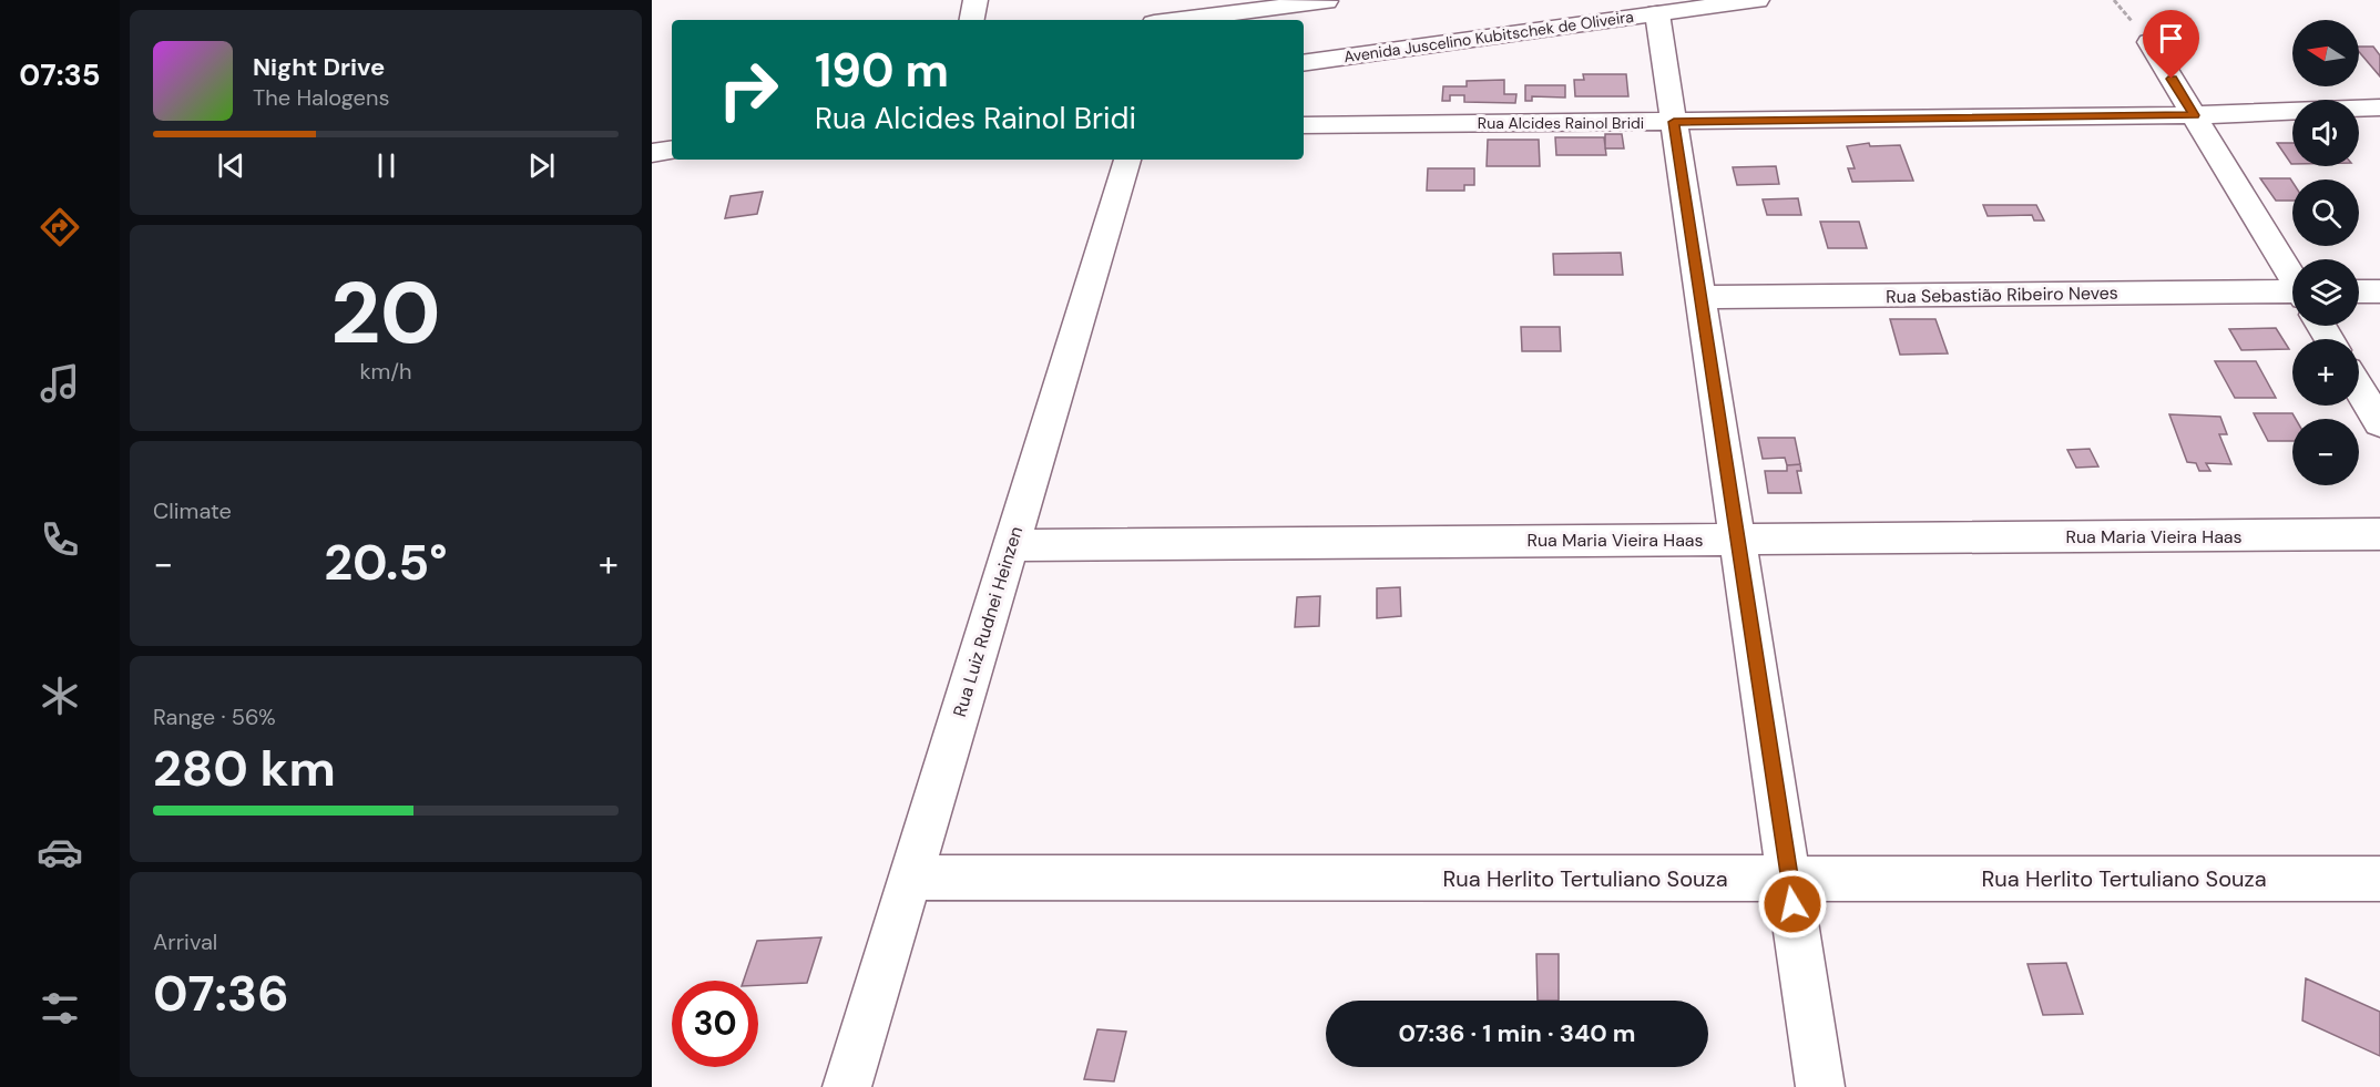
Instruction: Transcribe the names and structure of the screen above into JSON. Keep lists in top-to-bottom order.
{
  "streets": {
    "street": [
      "Avenida Juscelino Kubitschek de Oliveira",
      "Rua Alcides Rainol Bridi",
      "Rua Sebastião Ribeiro Neves",
      "Rua Maria Vieira Haas",
      "Rua Luiz Rudnei Heinzen",
      "Rua Herlito Tertuliano Souza"
    ]
  },
  "crossings": [
    ["Rua Maria Vieira Haas", "Rua Luiz Rudnei Heinzen"],
    ["Rua Luiz Rudnei Heinzen", "Rua Herlito Tertuliano Souza"]
  ],
  "north": "left",
  "page": {
    "tabs": "07:35",
    "map_buttons": ["+", "−"],
    "turn": ["190 m", "Rua Alcides Rainol Bridi"],
    "song": ["Night Drive", "The Halogens"],
    "tile": [
      ["20", "km/h"],
      "Climate",
      ["Range · 56%", "280 km"],
      ["Arrival", "07:36"]
    ],
    "heat": ["−", "20.5°", "+"],
    "limit": "30",
    "trip": "07:36 · 1 min · 340 m"
  }
}
